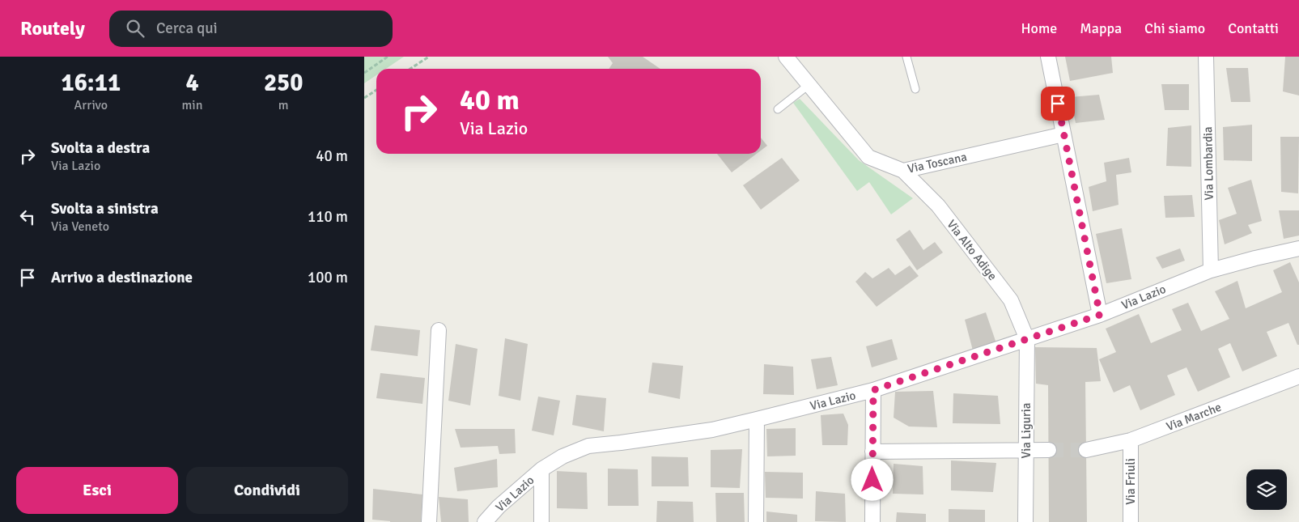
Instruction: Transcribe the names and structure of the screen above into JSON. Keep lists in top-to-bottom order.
{
  "streets": {
    "street": [
      "Via Toscana",
      "Via Lombardia",
      "Via Alto Adige",
      "Via Lazio",
      "Via Marche",
      "Via Liguria",
      "Via Friuli"
    ]
  },
  "crossings": [
    ["Via Toscana", "Via Alto Adige"],
    ["Via Lombardia", "Via Lazio"],
    ["Via Alto Adige", "Via Lazio"],
    ["Via Alto Adige", "Via Liguria"],
    ["Via Lazio", "Via Liguria"],
    ["Via Marche", "Via Friuli"]
  ],
  "page": {
    "header": "Routely",
    "search": "Cerca qui",
    "nav": [
      "Home",
      "Mappa",
      "Chi siamo",
      "Contatti"
    ],
    "eta": [
      "16:11",
      "Arrivo",
      "4",
      "min",
      "250",
      "m"
    ],
    "turn": ["40 m", "Via Lazio"],
    "list": [
      {
        "name": "Svolta a destra",
        "note": "Via Lazio",
        "value": "40 m"
      },
      {
        "name": "Svolta a sinistra",
        "note": "Via Veneto",
        "value": "110 m"
      },
      {
        "name": "Arrivo a destinazione",
        "value": "100 m"
      }
    ],
    "buttons": ["Esci", "Condividi"]
  }
}
